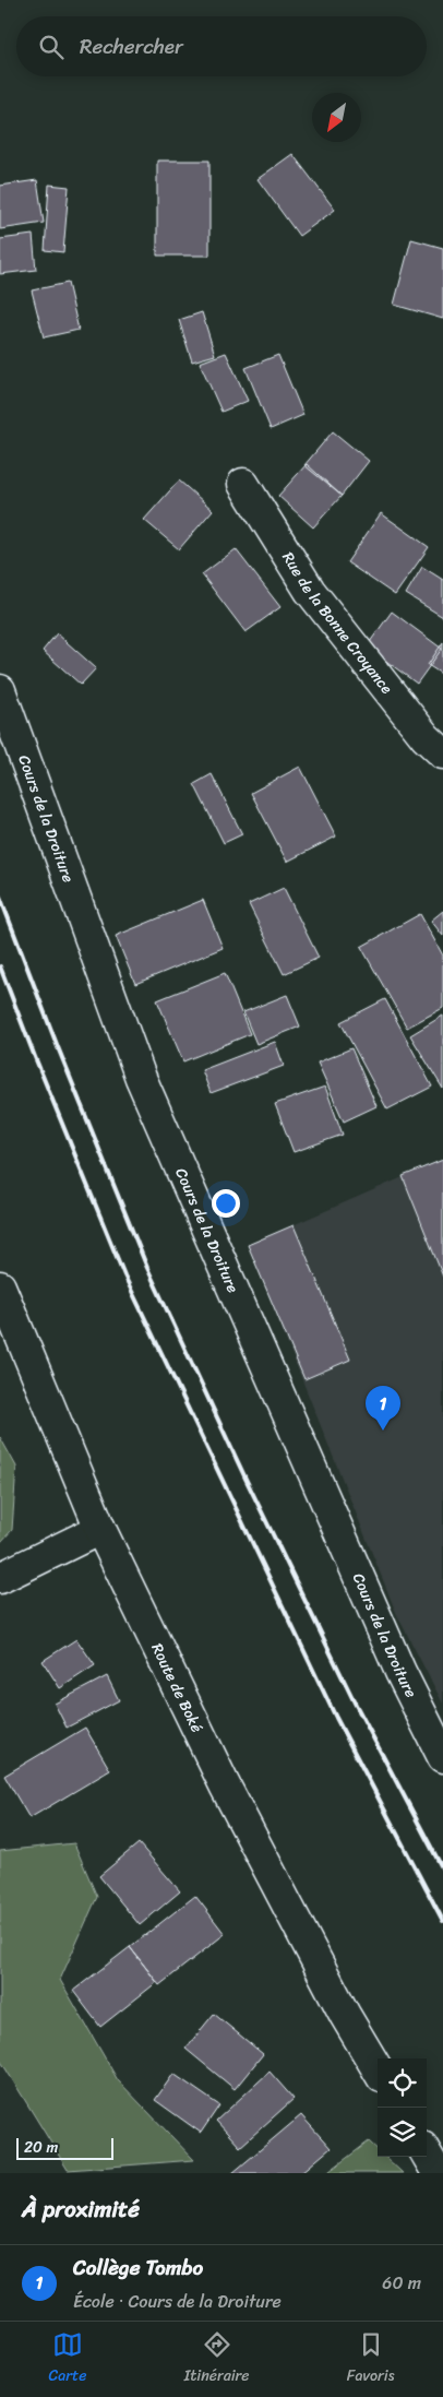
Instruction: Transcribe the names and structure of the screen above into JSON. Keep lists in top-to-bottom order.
{
  "streets": {
    "street": ["Rue de la Bonne Croyance", "Cours de la Droiture", "Route de Boké"]
  },
  "scale_bar": "20 m",
  "north": "bottom left",
  "page": {
    "search": "Rechercher",
    "pins": "1",
    "scale": "20 m",
    "heading": "À proximité",
    "list": [
      {
        "mark": "1",
        "name": "Collège Tombo",
        "note": "École · Cours de la Droiture",
        "value": "60 m"
      }
    ],
    "nav": ["Carte", "Itinéraire", "Favoris"]
  }
}
